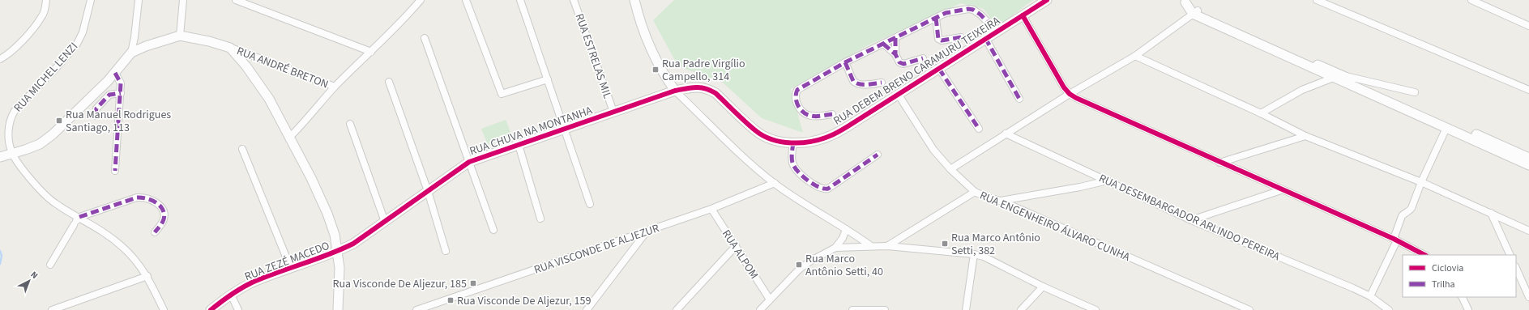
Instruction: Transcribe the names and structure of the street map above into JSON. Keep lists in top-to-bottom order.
{
  "streets": {
    "street": [
      "RUA ESTRELAS MIL",
      "RUA ANDRÉ BRETON",
      "RUA DEBEM BRENO CARAMURU TEIXEIRA",
      "RUA MICHEL LENZI",
      "RUA CHUVA NA MONTANHA",
      "RUA DESEMBARGADOR ARLINDO PEREIRA",
      "RUA ENGENHEIRO ÁLVARO CUNHA",
      "RUA VISCONDE DE ALJEZUR",
      "RUA ALPOM",
      "RUA ZEZÉ MACEDO"
    ]
  },
  "crossings": [
    ["RUA ESTRELAS MIL", "RUA CHUVA NA MONTANHA"],
    ["RUA DEBEM BRENO CARAMURU TEIXEIRA", "RUA CHUVA NA MONTANHA"],
    ["RUA DEBEM BRENO CARAMURU TEIXEIRA", "RUA ENGENHEIRO ÁLVARO CUNHA"],
    ["RUA CHUVA NA MONTANHA", "RUA ZEZÉ MACEDO"],
    ["RUA VISCONDE DE ALJEZUR", "RUA ALPOM"]
  ],
  "places": {
    "transit": [
      "Rua Padre Virgílio Campello, 314",
      "Rua Manuel Rodrigues Santiago, 113",
      "Rua Marco Antônio Setti, 382",
      "Rua Marco Antônio Setti, 40",
      "Rua Visconde De Aljezur, 185",
      "Rua Visconde De Aljezur, 159"
    ]
  },
  "legend": ["Ciclovia", "Trilha"],
  "north": "top right"
}
